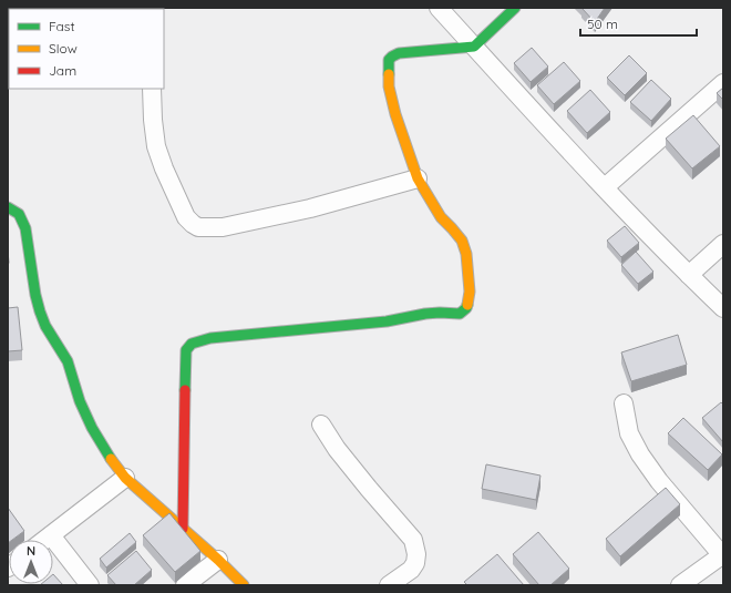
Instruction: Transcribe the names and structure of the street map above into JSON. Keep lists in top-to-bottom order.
{
  "legend": ["Fast", "Slow", "Jam"],
  "scale_bar": "50 m",
  "north": "top"
}
